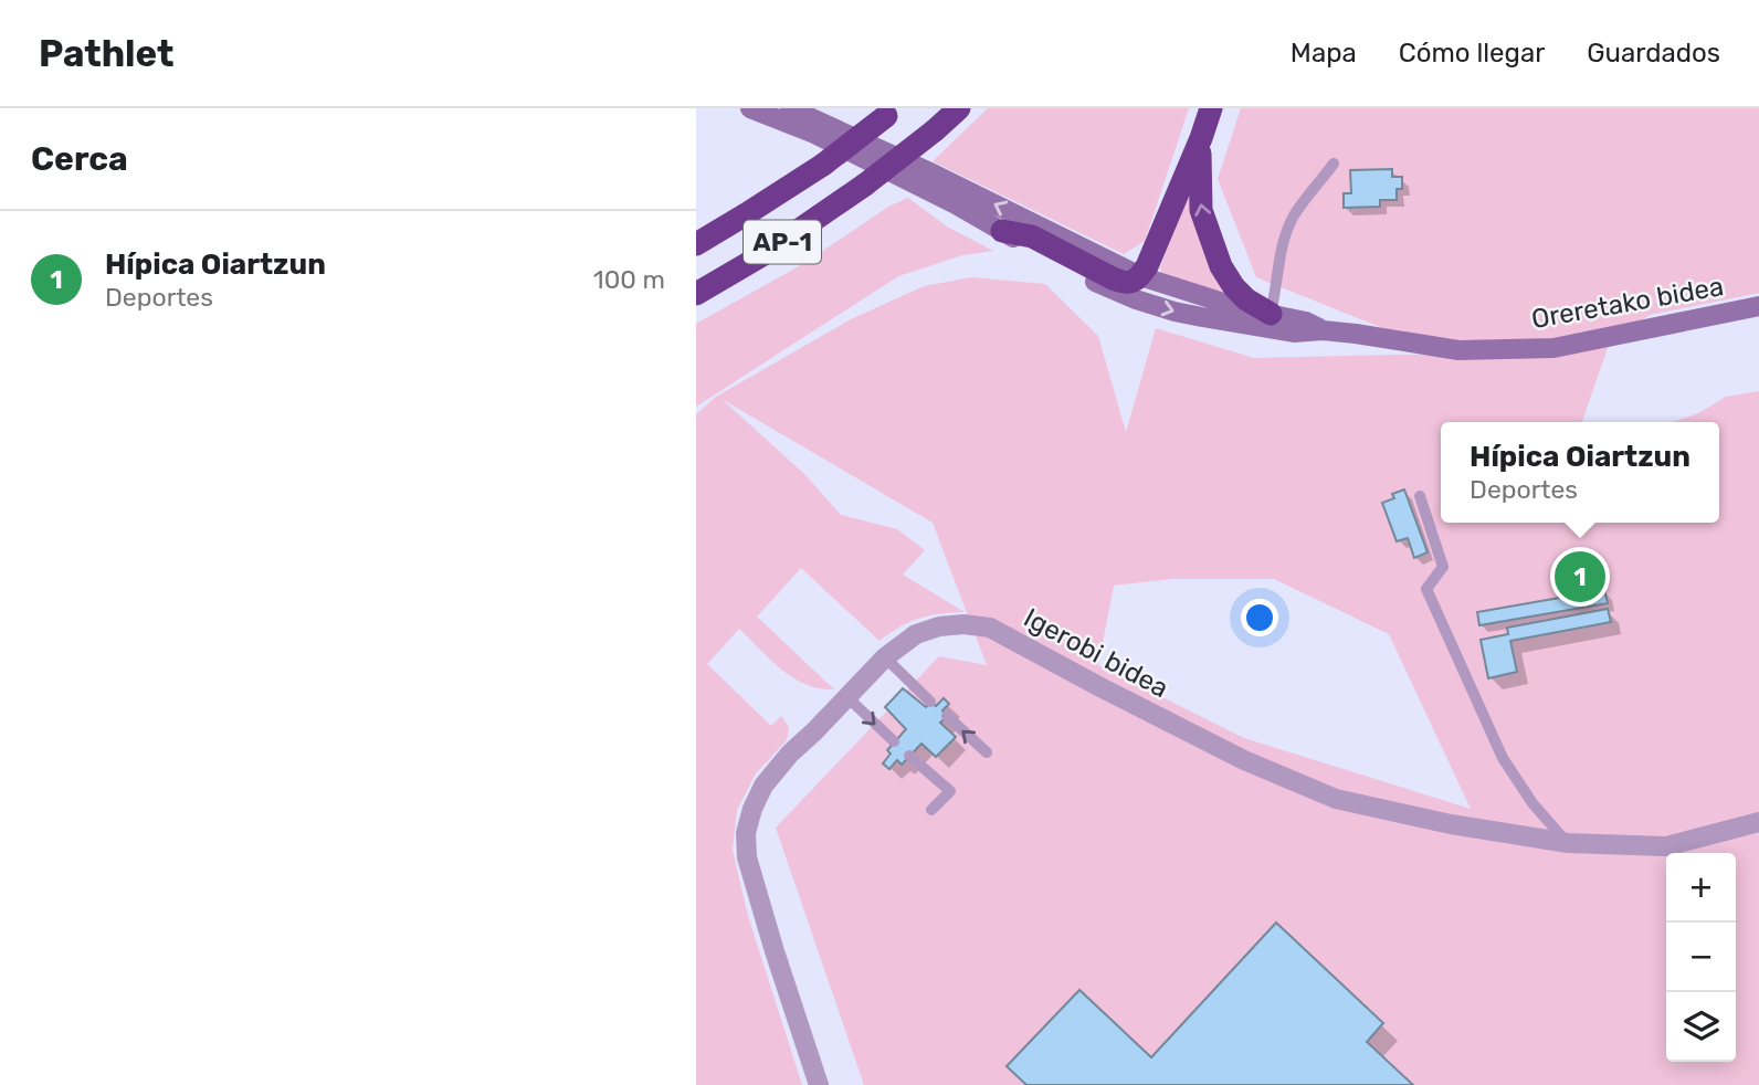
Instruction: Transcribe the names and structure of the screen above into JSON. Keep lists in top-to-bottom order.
{
  "streets": {
    "highway": ["AP-1"],
    "main road": ["Oreretako bidea"],
    "street": ["Igerobi bidea"]
  },
  "page": {
    "header": "Pathlet",
    "nav": ["Mapa", "Cómo llegar", "Guardados"],
    "heading": "Cerca",
    "list": [
      {
        "mark": "1",
        "name": "Hípica Oiartzun",
        "note": "Deportes",
        "value": "100 m"
      }
    ],
    "popup": ["Hípica Oiartzun", "Deportes"],
    "pins": "1",
    "map_buttons": ["+", "−"]
  }
}
